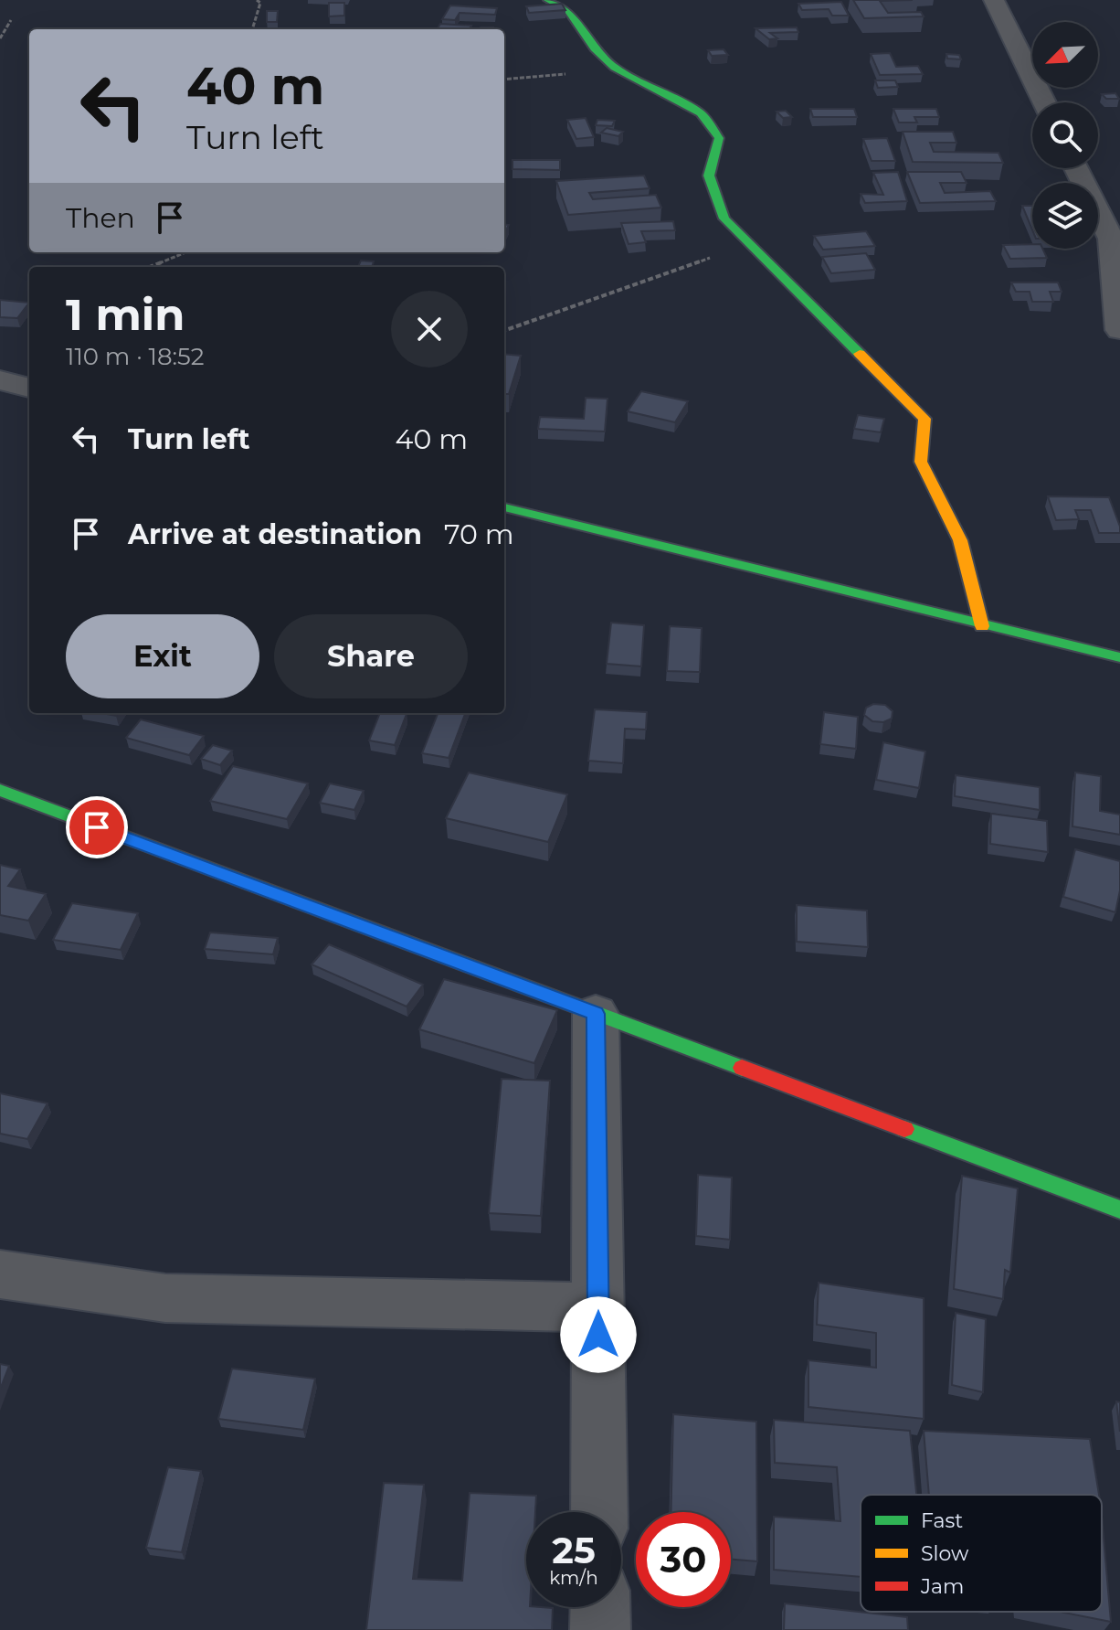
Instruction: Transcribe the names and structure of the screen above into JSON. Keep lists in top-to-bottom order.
{
  "legend": ["Fast", "Slow", "Jam"],
  "north": "bottom left",
  "page": {
    "turn": ["40 m", "Turn left"],
    "then": "Then",
    "heading": ["1 min", "110 m · 18:52"],
    "list": [
      {
        "name": "Turn left",
        "value": "40 m"
      },
      {
        "name": "Arrive at destination",
        "value": "70 m"
      }
    ],
    "buttons": ["Exit", "Share"],
    "speed": "25 km/h",
    "limit": "30"
  }
}
